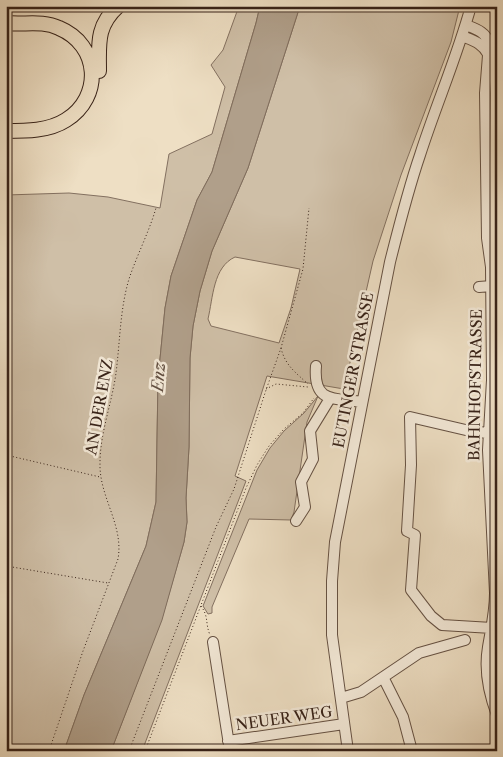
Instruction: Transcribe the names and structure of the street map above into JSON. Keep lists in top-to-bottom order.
{
  "streets": {
    "street": ["EUTINGER STRASSE", "BAHNHOFSTRASSE", "NEUER WEG"],
    "path": ["AN DER ENZ"]
  },
  "crossings": [
    ["EUTINGER STRASSE", "BAHNHOFSTRASSE"],
    ["EUTINGER STRASSE", "NEUER WEG"]
  ],
  "water": ["Enz"]
}
